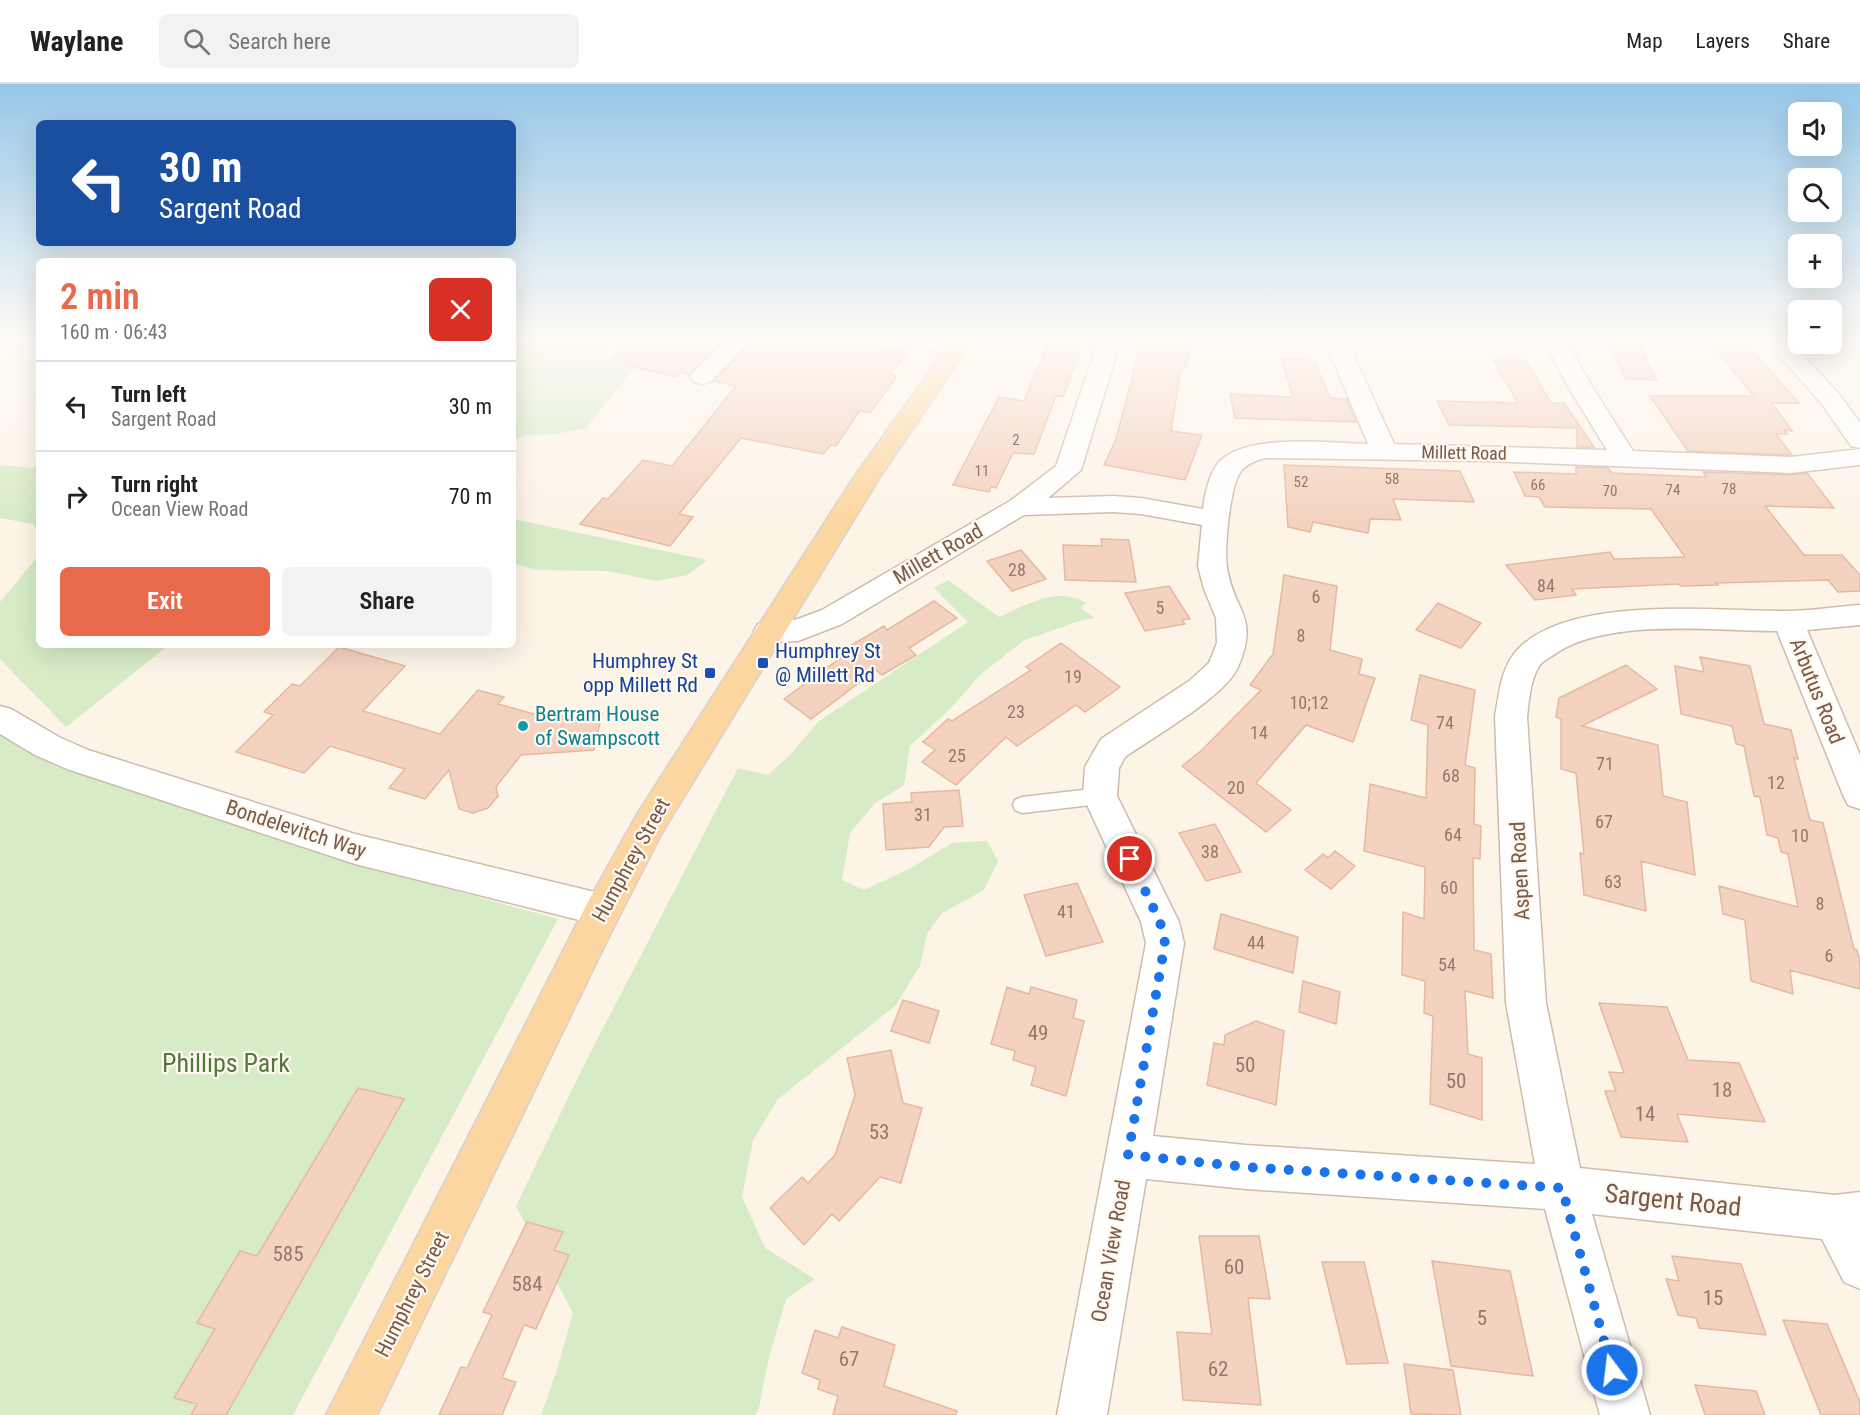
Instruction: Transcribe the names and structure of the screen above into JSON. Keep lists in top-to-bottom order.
{
  "streets": {
    "main road": ["Humphrey Street"],
    "street": [
      "Millett Road",
      "Arbutus Road",
      "Bondelevitch Way",
      "Aspen Road",
      "Sargent Road",
      "Ocean View Road"
    ]
  },
  "crossings": [
    ["Millett Road", "Humphrey Street"],
    ["Arbutus Road", "Aspen Road"],
    ["Bondelevitch Way", "Humphrey Street"],
    ["Aspen Road", "Sargent Road"],
    ["Sargent Road", "Ocean View Road"]
  ],
  "parks": ["Phillips Park"],
  "places": {
    "transit": ["Humphrey St @ Millett Rd", "Humphrey St opp Millett Rd"],
    "other": ["Bertram House of Swampscott"]
  },
  "house_numbers": [
    "2",
    "11",
    "58",
    "52",
    "66",
    "78",
    "74",
    "70",
    "28",
    "84",
    "6",
    "5",
    "8",
    "19",
    "10;12",
    "23",
    "74",
    "14",
    "25",
    "71",
    "68",
    "12",
    "20",
    "31",
    "67",
    "64",
    "10",
    "38",
    "63",
    "60",
    "8",
    "41",
    "44",
    "6",
    "54",
    "49",
    "50",
    "50",
    "18",
    "14",
    "53",
    "585",
    "60",
    "584",
    "15",
    "5",
    "67",
    "62"
  ],
  "page": {
    "header": "Waylane",
    "search": "Search here",
    "nav": ["Map", "Layers", "Share"],
    "map_buttons": ["+", "−"],
    "turn": ["30 m", "Sargent Road"],
    "heading": ["2 min", "160 m · 06:43"],
    "list": [
      {
        "name": "Turn left",
        "note": "Sargent Road",
        "value": "30 m"
      },
      {
        "name": "Turn right",
        "note": "Ocean View Road",
        "value": "70 m"
      }
    ],
    "buttons": ["Exit", "Share"]
  }
}
